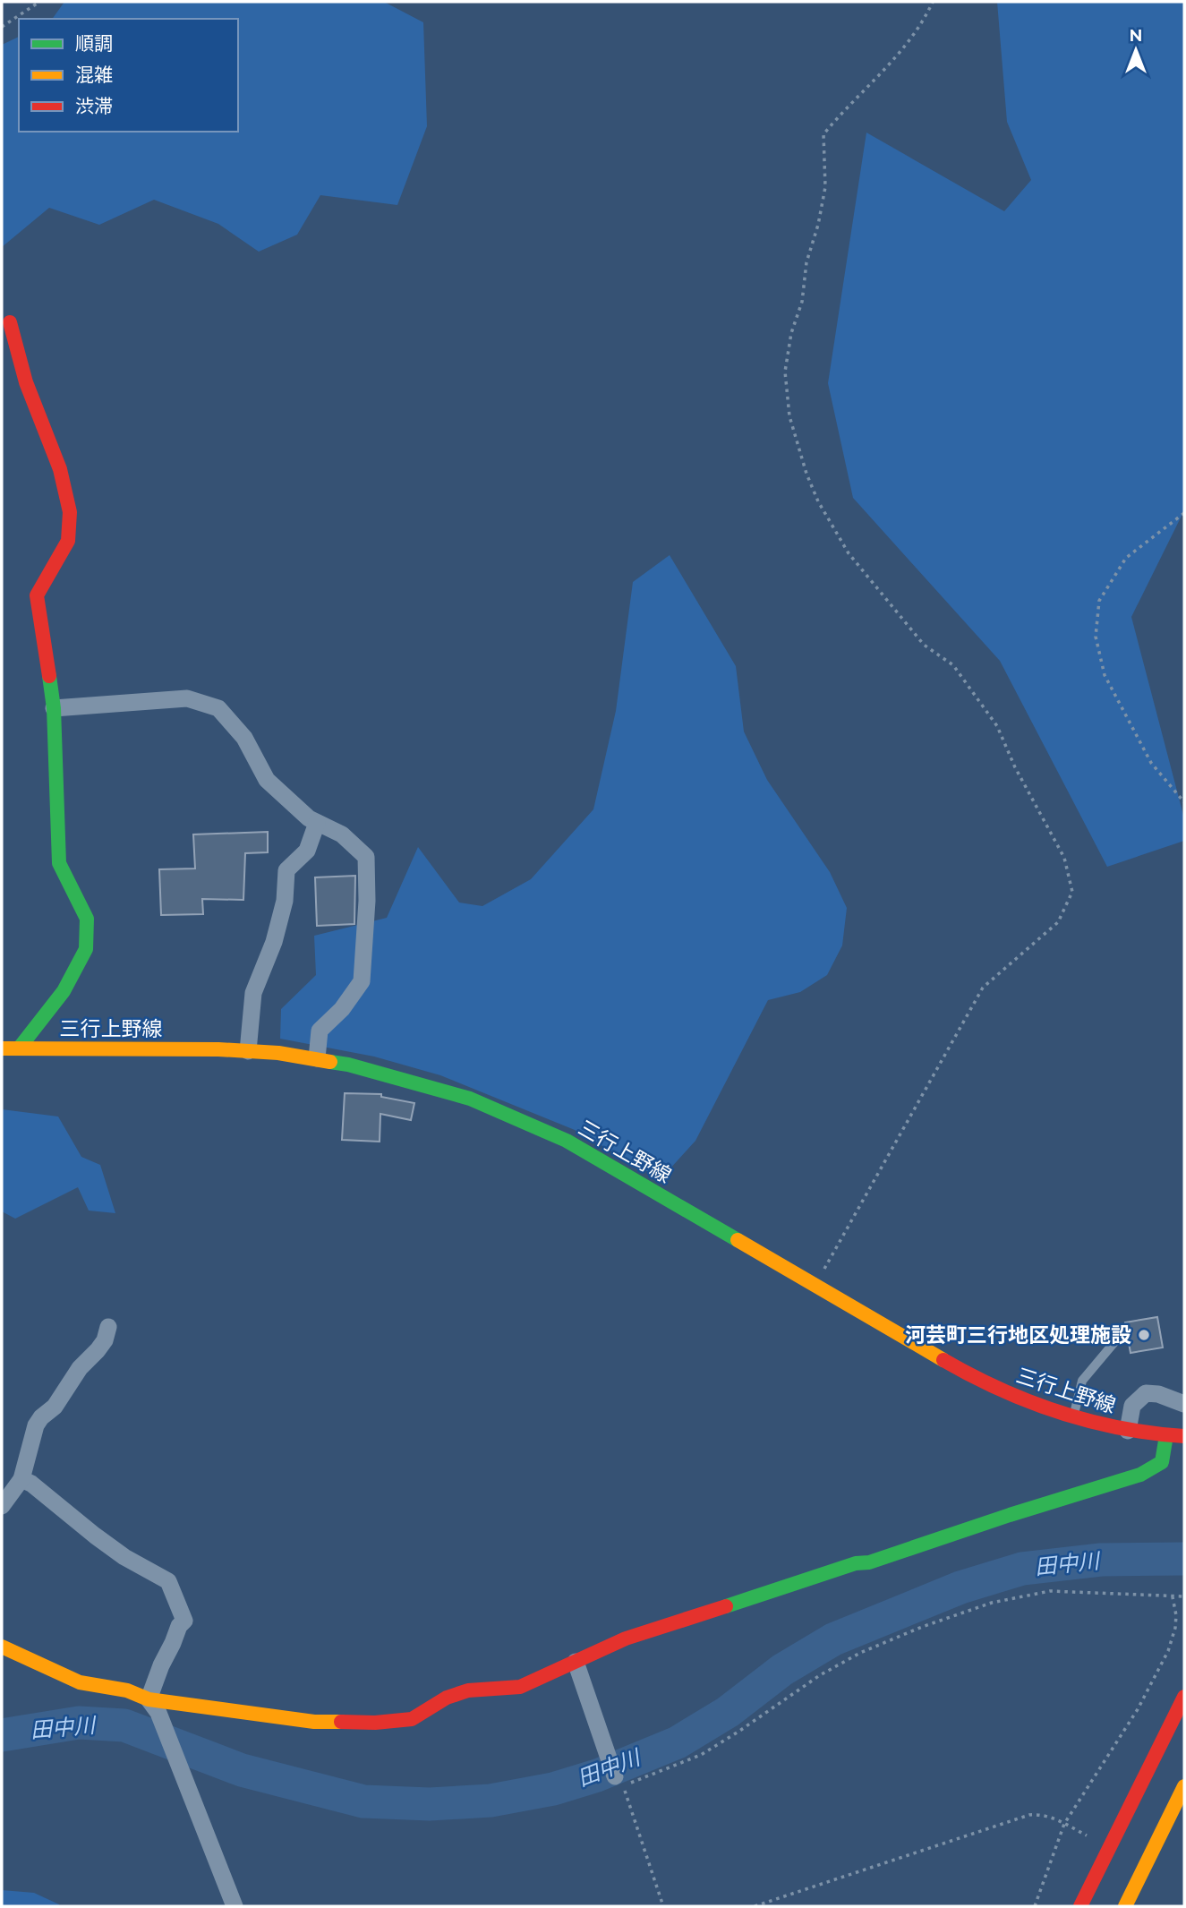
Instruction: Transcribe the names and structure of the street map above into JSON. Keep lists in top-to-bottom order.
{
  "streets": {
    "main road": ["三行上野線"]
  },
  "water": ["田中川"],
  "places": ["河芸町三行地区処理施設"],
  "legend": ["順調", "混雑", "渋滞"],
  "north": "top"
}
